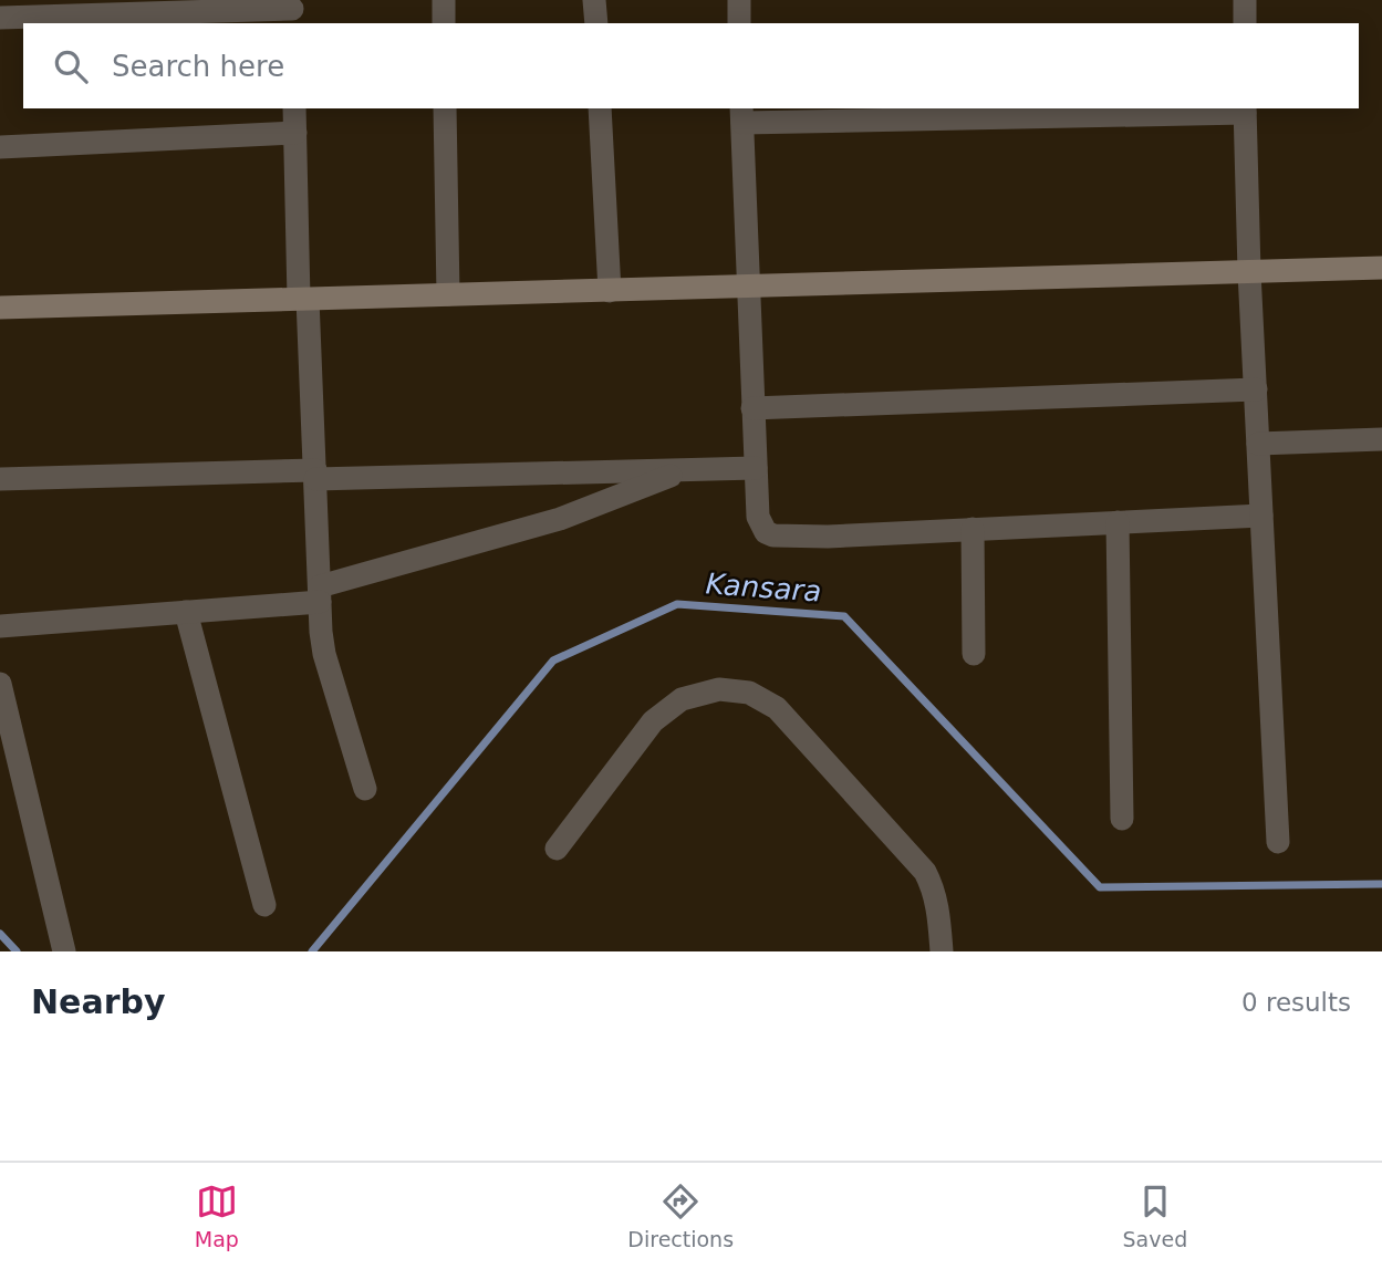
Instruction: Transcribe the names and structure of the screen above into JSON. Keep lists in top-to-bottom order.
{
  "water": ["Kansara"],
  "page": {
    "search": "Search here",
    "heading": ["Nearby", "0 results"],
    "nav": ["Map", "Directions", "Saved"]
  }
}
